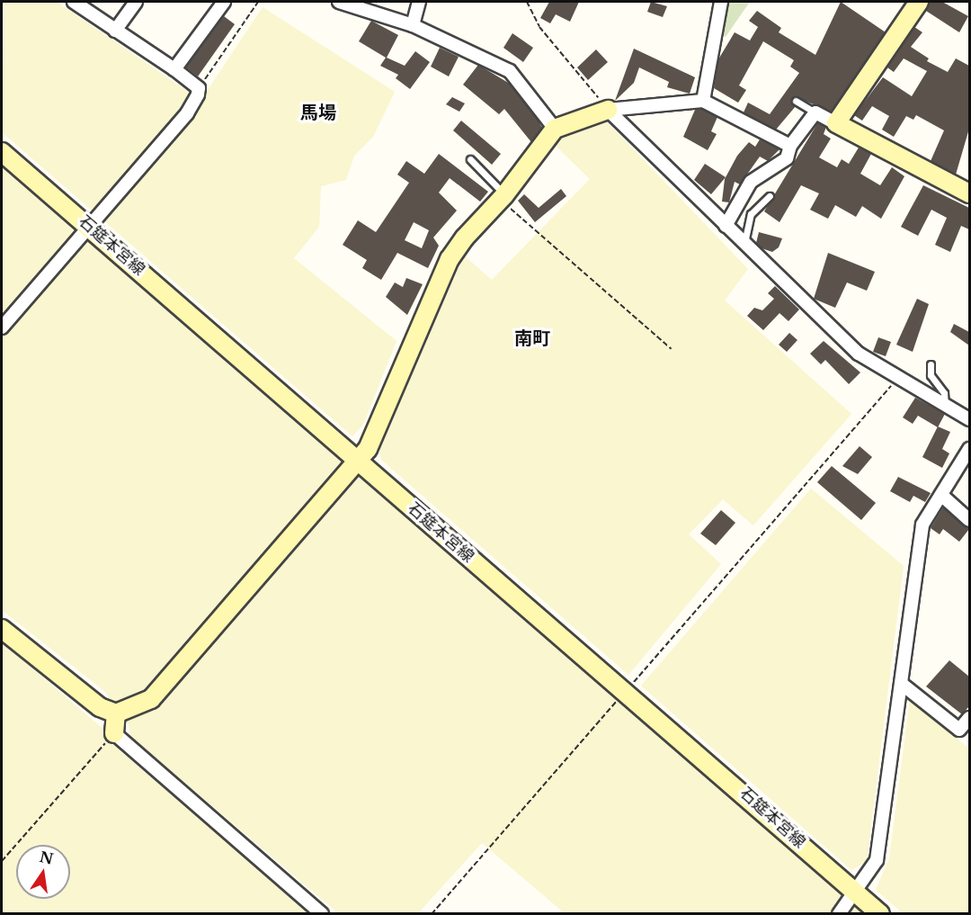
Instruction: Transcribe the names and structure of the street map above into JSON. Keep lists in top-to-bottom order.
{
  "streets": {
    "main road": ["石筵本宮線"]
  },
  "districts": ["馬場", "南町"],
  "north": "top"
}
